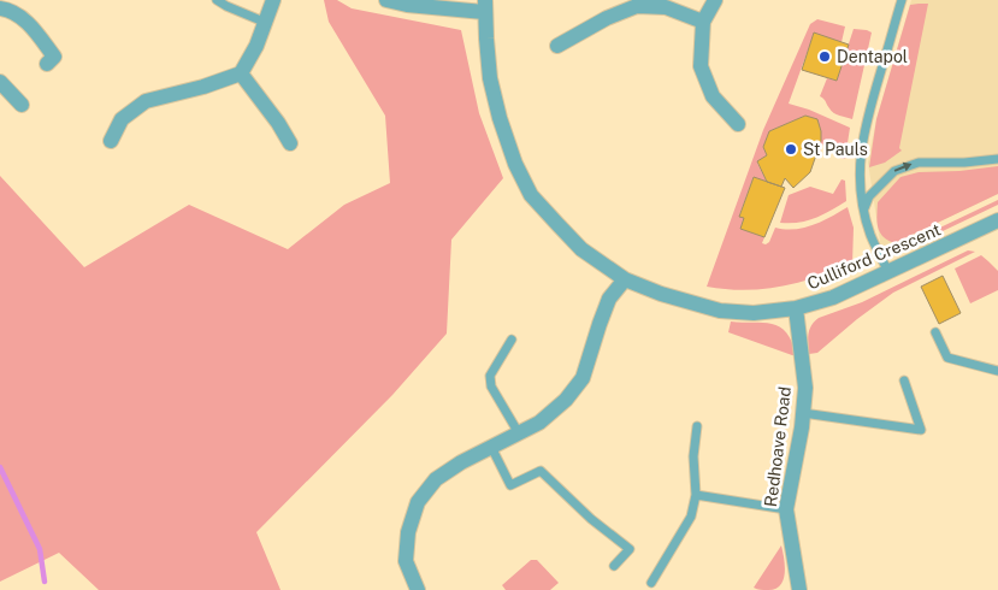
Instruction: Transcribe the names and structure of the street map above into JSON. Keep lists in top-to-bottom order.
{
  "streets": {
    "street": ["Culliford Crescent", "Redhoave Road"]
  },
  "crossings": [
    ["Culliford Crescent", "Redhoave Road"]
  ],
  "places": ["Dentapol", "St Pauls"]
}
